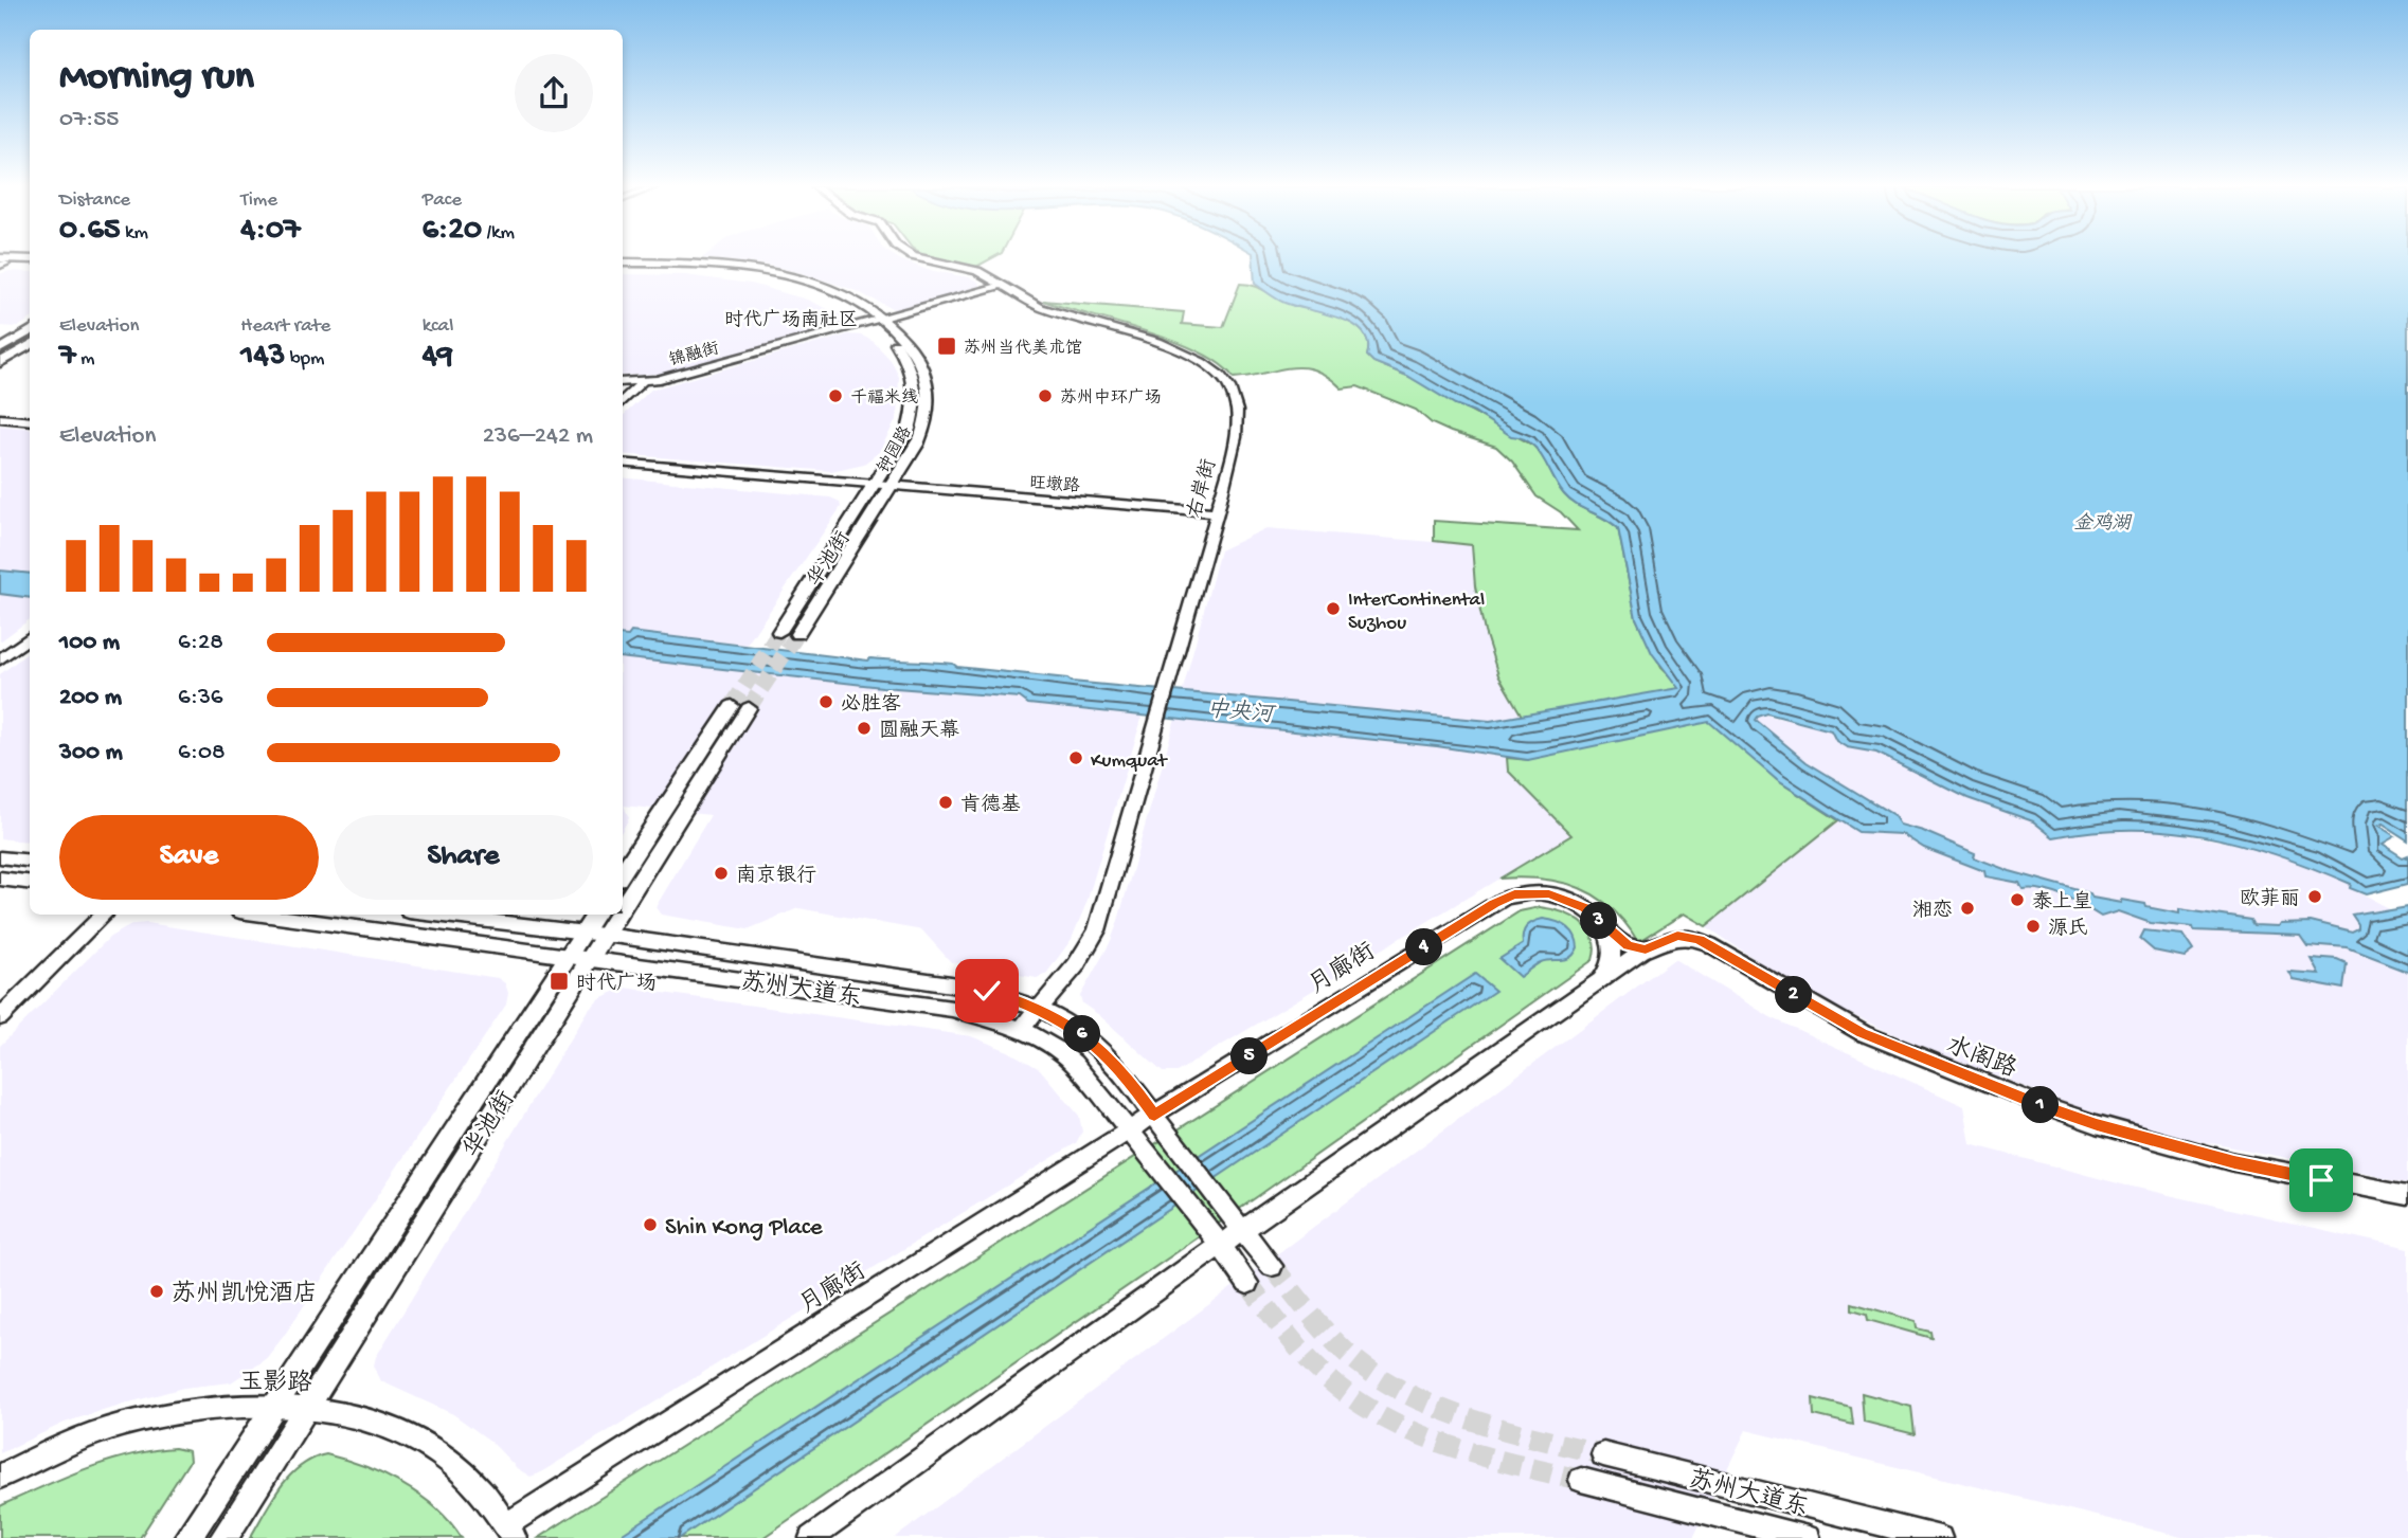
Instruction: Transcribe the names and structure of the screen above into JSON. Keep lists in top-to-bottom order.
{
  "streets": {
    "main road": ["钟园路", "华池街"],
    "street": [
      "锦融街",
      "旺墩路",
      "右岸街",
      "月廊街",
      "苏州大道东",
      "水阁路",
      "玉影路"
    ]
  },
  "crossings": [
    ["锦融街", "钟园路"],
    ["锦融街", "右岸街"],
    ["钟园路", "旺墩路"],
    ["钟园路", "华池街"],
    ["旺墩路", "右岸街"],
    ["旺墩路", "华池街"],
    ["右岸街", "苏州大道东"],
    ["华池街", "苏州大道东"],
    ["华池街", "玉影路"],
    ["月廊街", "苏州大道东"],
    ["月廊街", "玉影路"]
  ],
  "districts": ["时代广场南社区"],
  "water": ["金鸡湖", "中央河"],
  "places": {
    "transit": ["苏州当代美术馆", "时代广场"],
    "other": [
      "千福米线",
      "苏州中环广场",
      "InterContinental Suzhou",
      "必胜客",
      "圆融天幕",
      "Kumquat",
      "肯德基",
      "南京银行",
      "欧菲丽",
      "泰上皇",
      "湘恋",
      "源氏",
      "Shin Kong Place",
      "苏州凯悦酒店"
    ]
  },
  "page": {
    "heading": ["Morning run", "07:55"],
    "stats": [
      ["Distance", "0.65 km"],
      ["Time", "4:07"],
      ["Pace", "6:20 /km"],
      ["Elevation", "7 m"],
      ["Heart rate", "143 bpm"],
      ["kcal", "49"]
    ],
    "chart": ["Elevation", "236–242 m"],
    "list": [
      {
        "name": "100 m",
        "note": "6:28"
      },
      {
        "name": "200 m",
        "note": "6:36"
      },
      {
        "name": "300 m",
        "note": "6:08"
      }
    ],
    "buttons": ["Save", "Share"],
    "pins": [
      "3",
      "4",
      "2",
      "6",
      "5",
      "1"
    ]
  }
}
